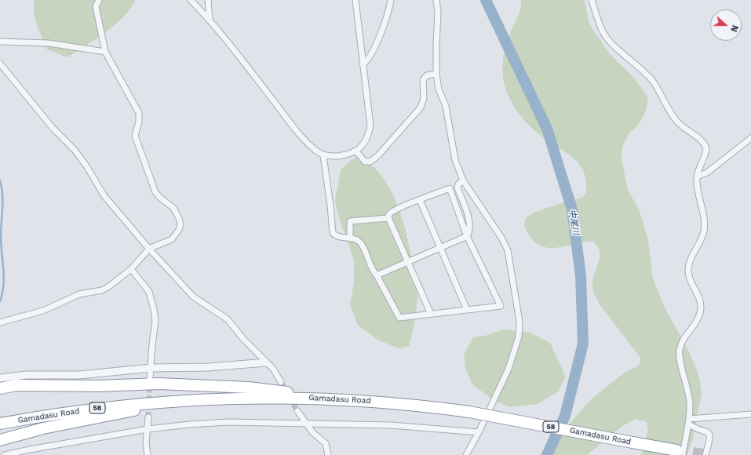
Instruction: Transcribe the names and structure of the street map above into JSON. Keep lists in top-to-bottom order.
{
  "streets": {
    "highway": ["Gamadasu Road", "58"]
  },
  "water": ["中尾川"],
  "north": "right"
}
